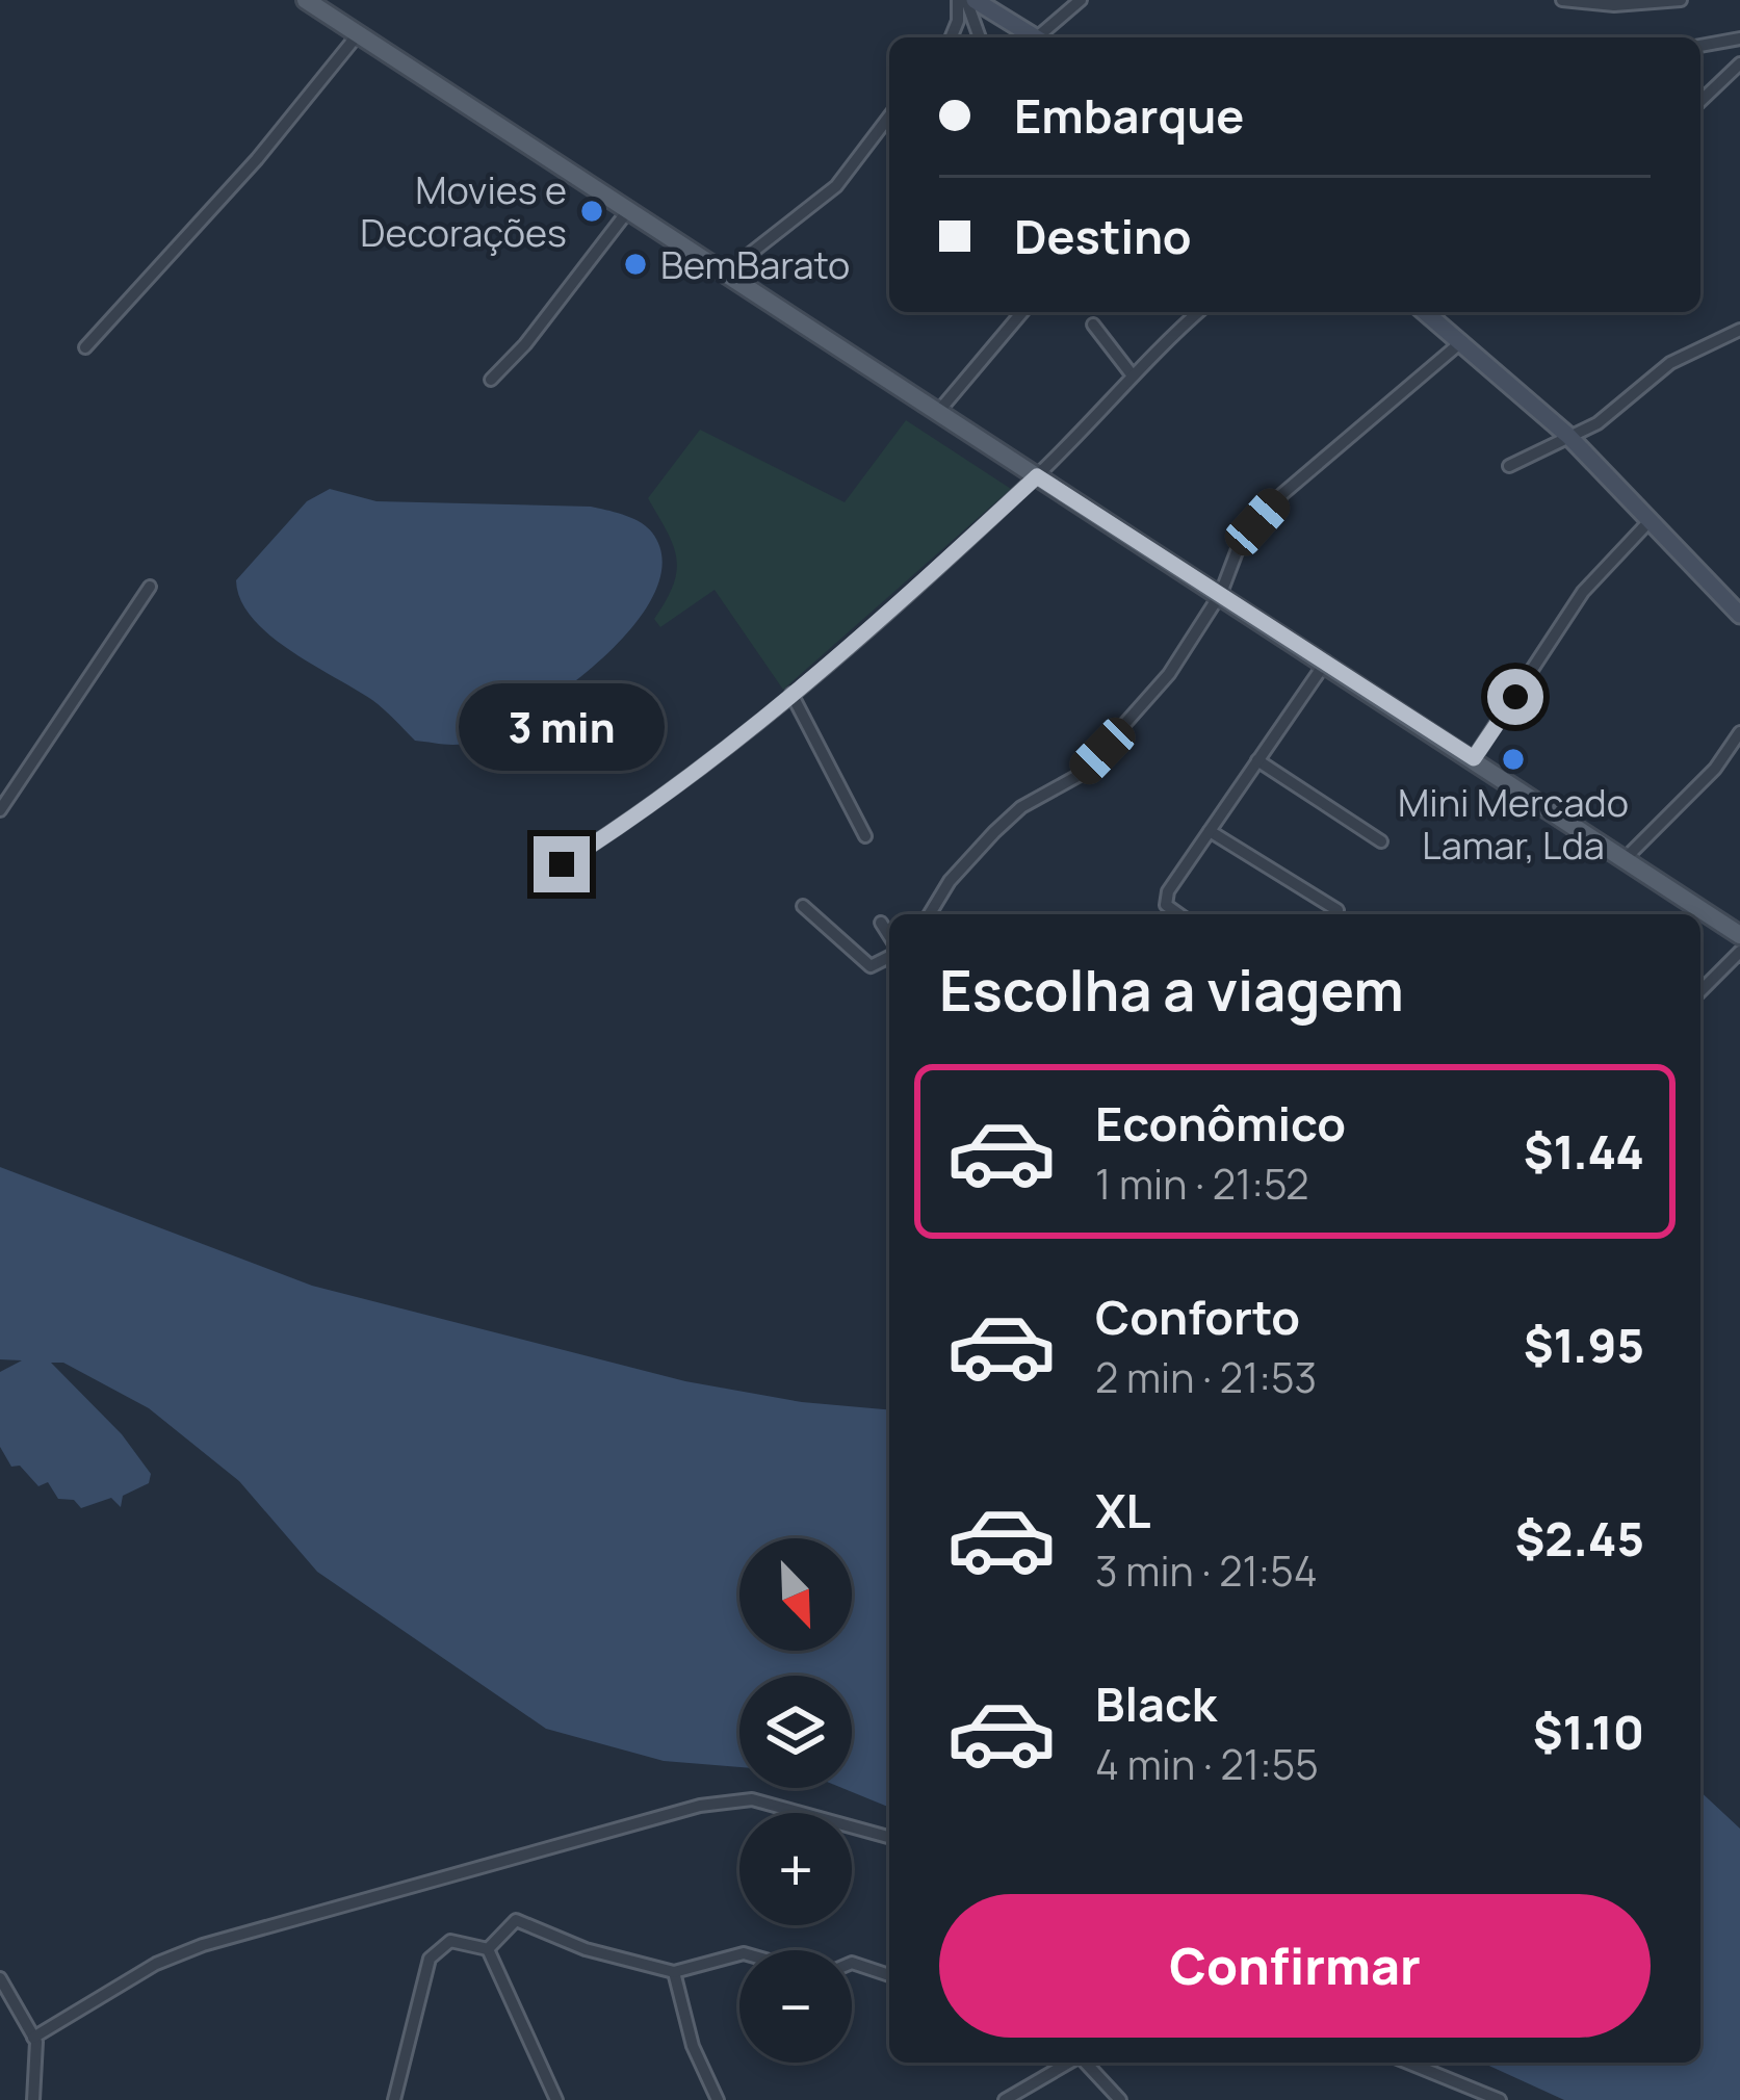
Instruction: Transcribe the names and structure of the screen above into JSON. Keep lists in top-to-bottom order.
{
  "places": ["Movies e Decorações", "BemBarato", "Mini Mercado Lamar, Lda"],
  "north": "bottom right",
  "page": {
    "banner": ["Embarque", "Destino"],
    "bubble": "3 min",
    "heading": "Escolha a viagem",
    "list": [
      {
        "name": "Econômico",
        "note": "1 min · 21:52",
        "value": "$1.44"
      },
      {
        "name": "Conforto",
        "note": "2 min · 21:53",
        "value": "$1.95"
      },
      {
        "name": "XL",
        "note": "3 min · 21:54",
        "value": "$2.45"
      },
      {
        "name": "Black",
        "note": "4 min · 21:55",
        "value": "$1.10"
      }
    ],
    "map_buttons": ["+", "−"],
    "buttons": "Confirmar"
  }
}
